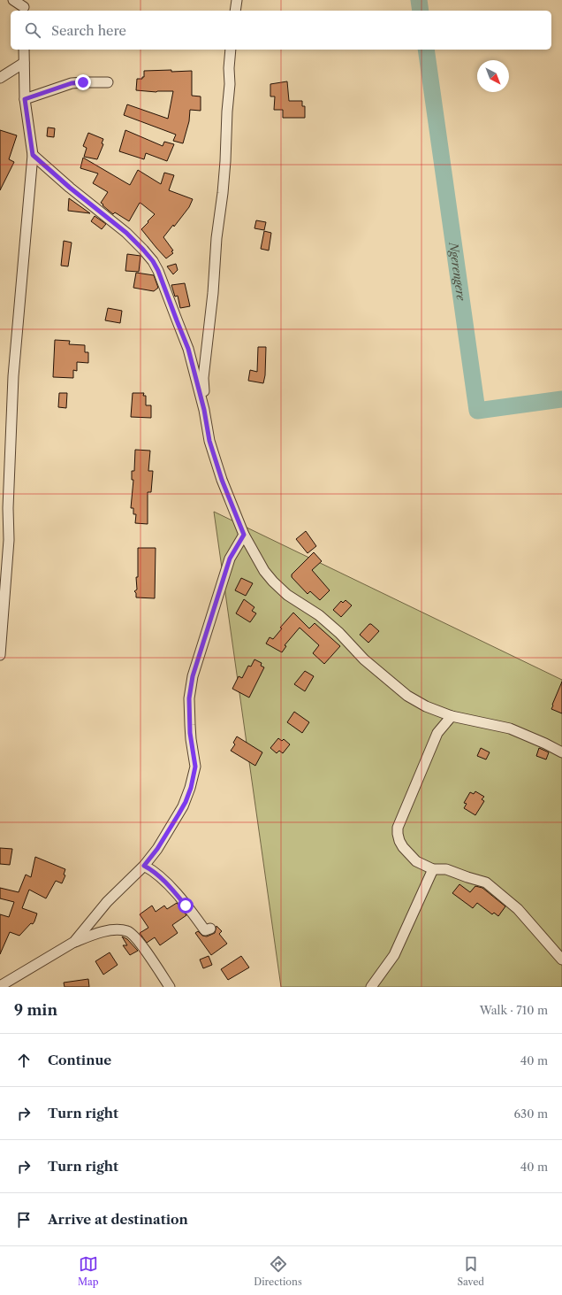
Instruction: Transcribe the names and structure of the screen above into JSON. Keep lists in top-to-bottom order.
{
  "water": ["Ngerengere"],
  "north": "bottom right",
  "page": {
    "search": "Search here",
    "heading": ["9 min", "Walk · 710 m"],
    "list": [
      ["Continue", "40 m"],
      ["Turn right", "630 m"],
      ["Turn right", "40 m"],
      "Arrive at destination"
    ],
    "nav": ["Map", "Directions", "Saved"]
  }
}
